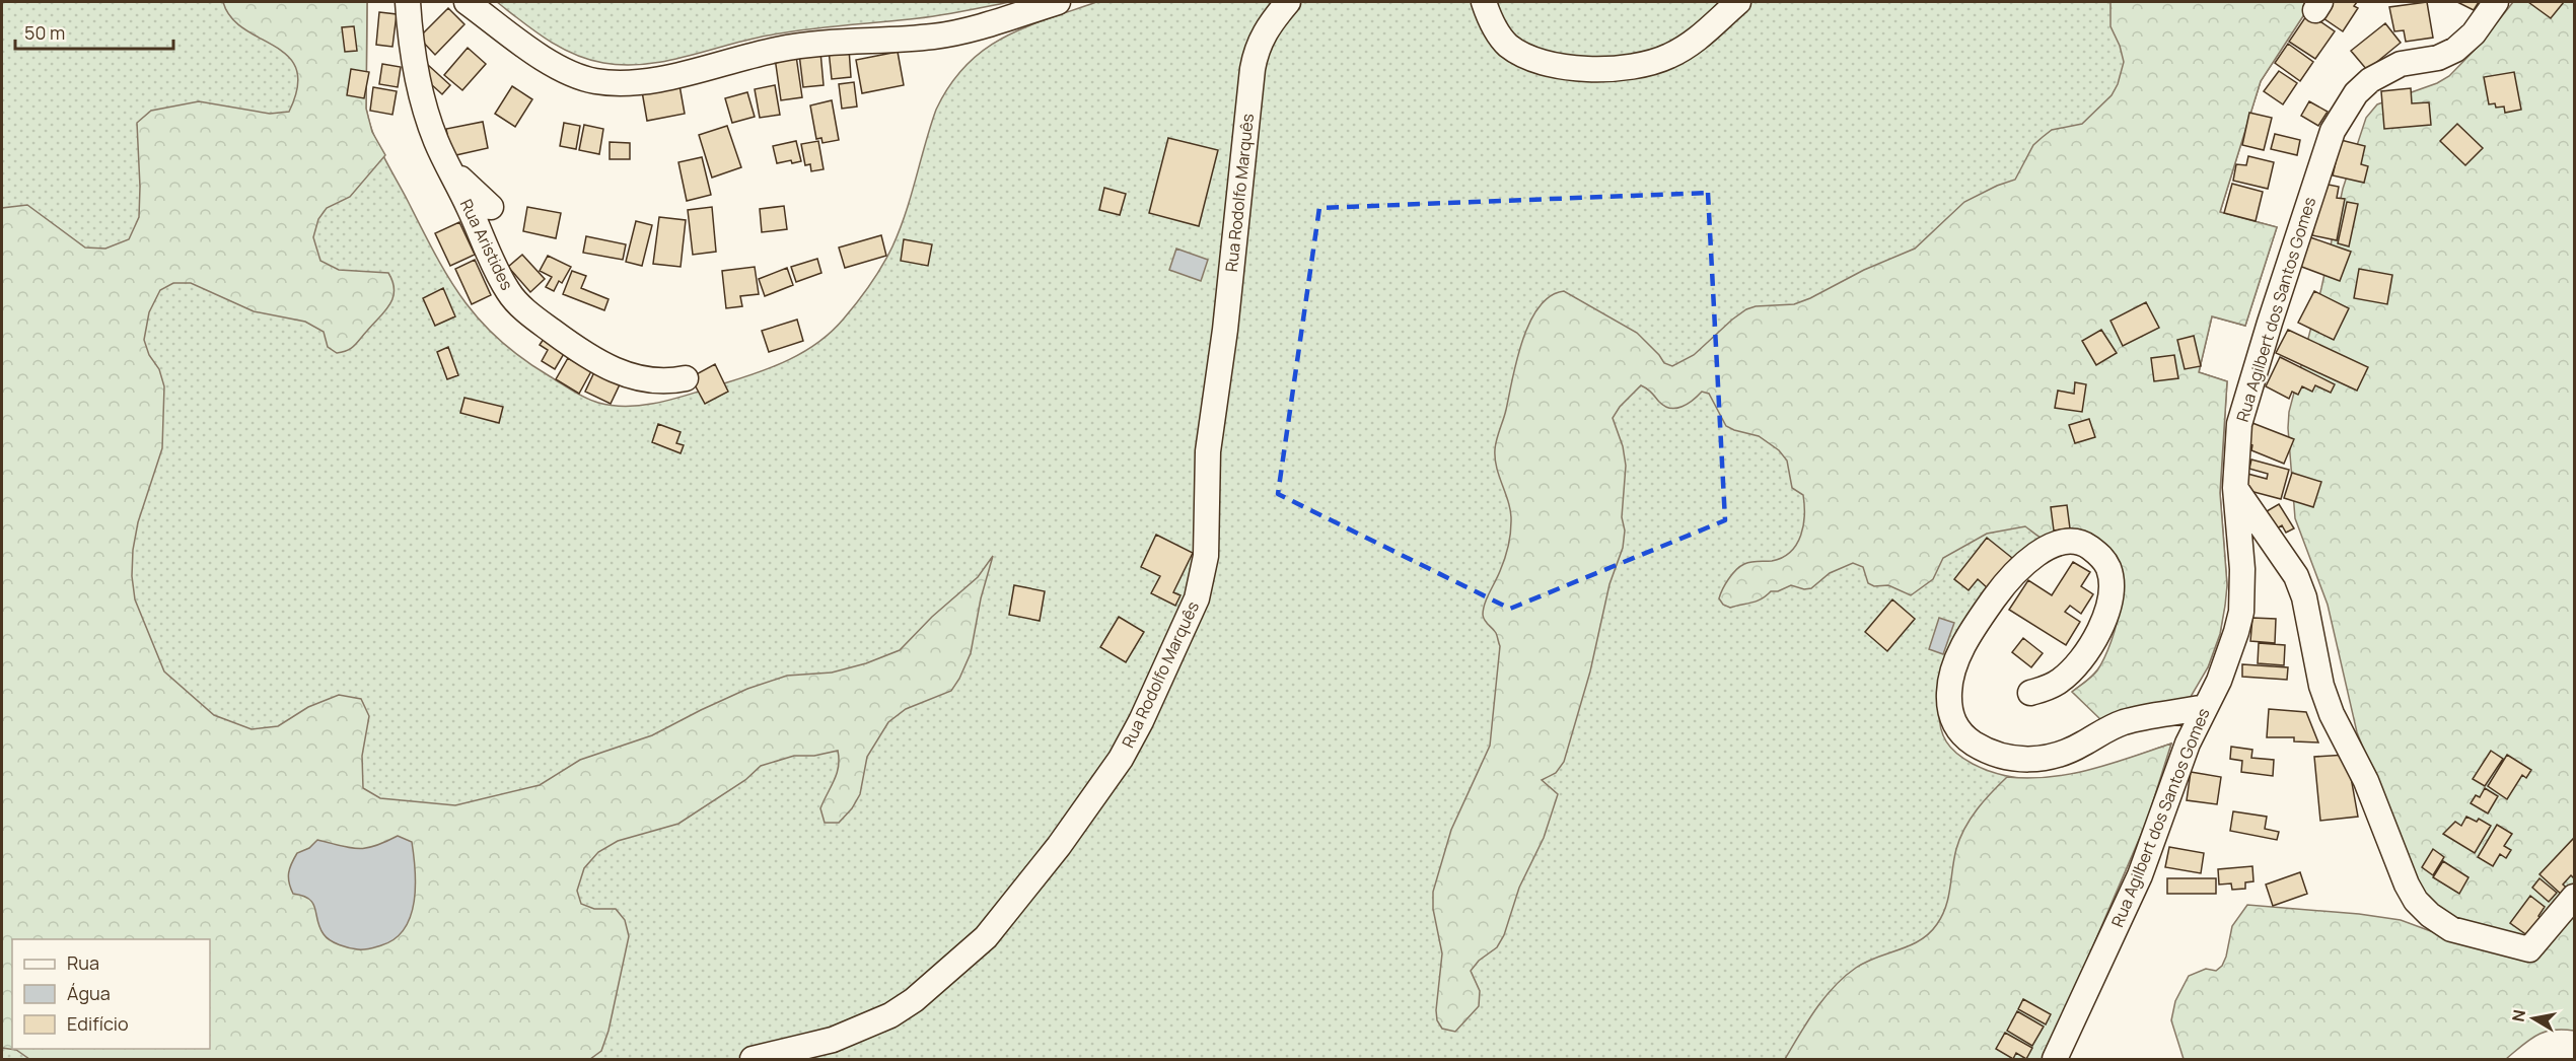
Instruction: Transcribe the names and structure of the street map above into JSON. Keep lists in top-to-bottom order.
{
  "streets": {
    "street": ["Rua Rodolfo Marquês", "Rua Aristides", "Rua Agilbert dos Santos Gomes"]
  },
  "legend": ["Rua", "Água", "Edifício"],
  "scale_bar": "50 m",
  "north": "left"
}
